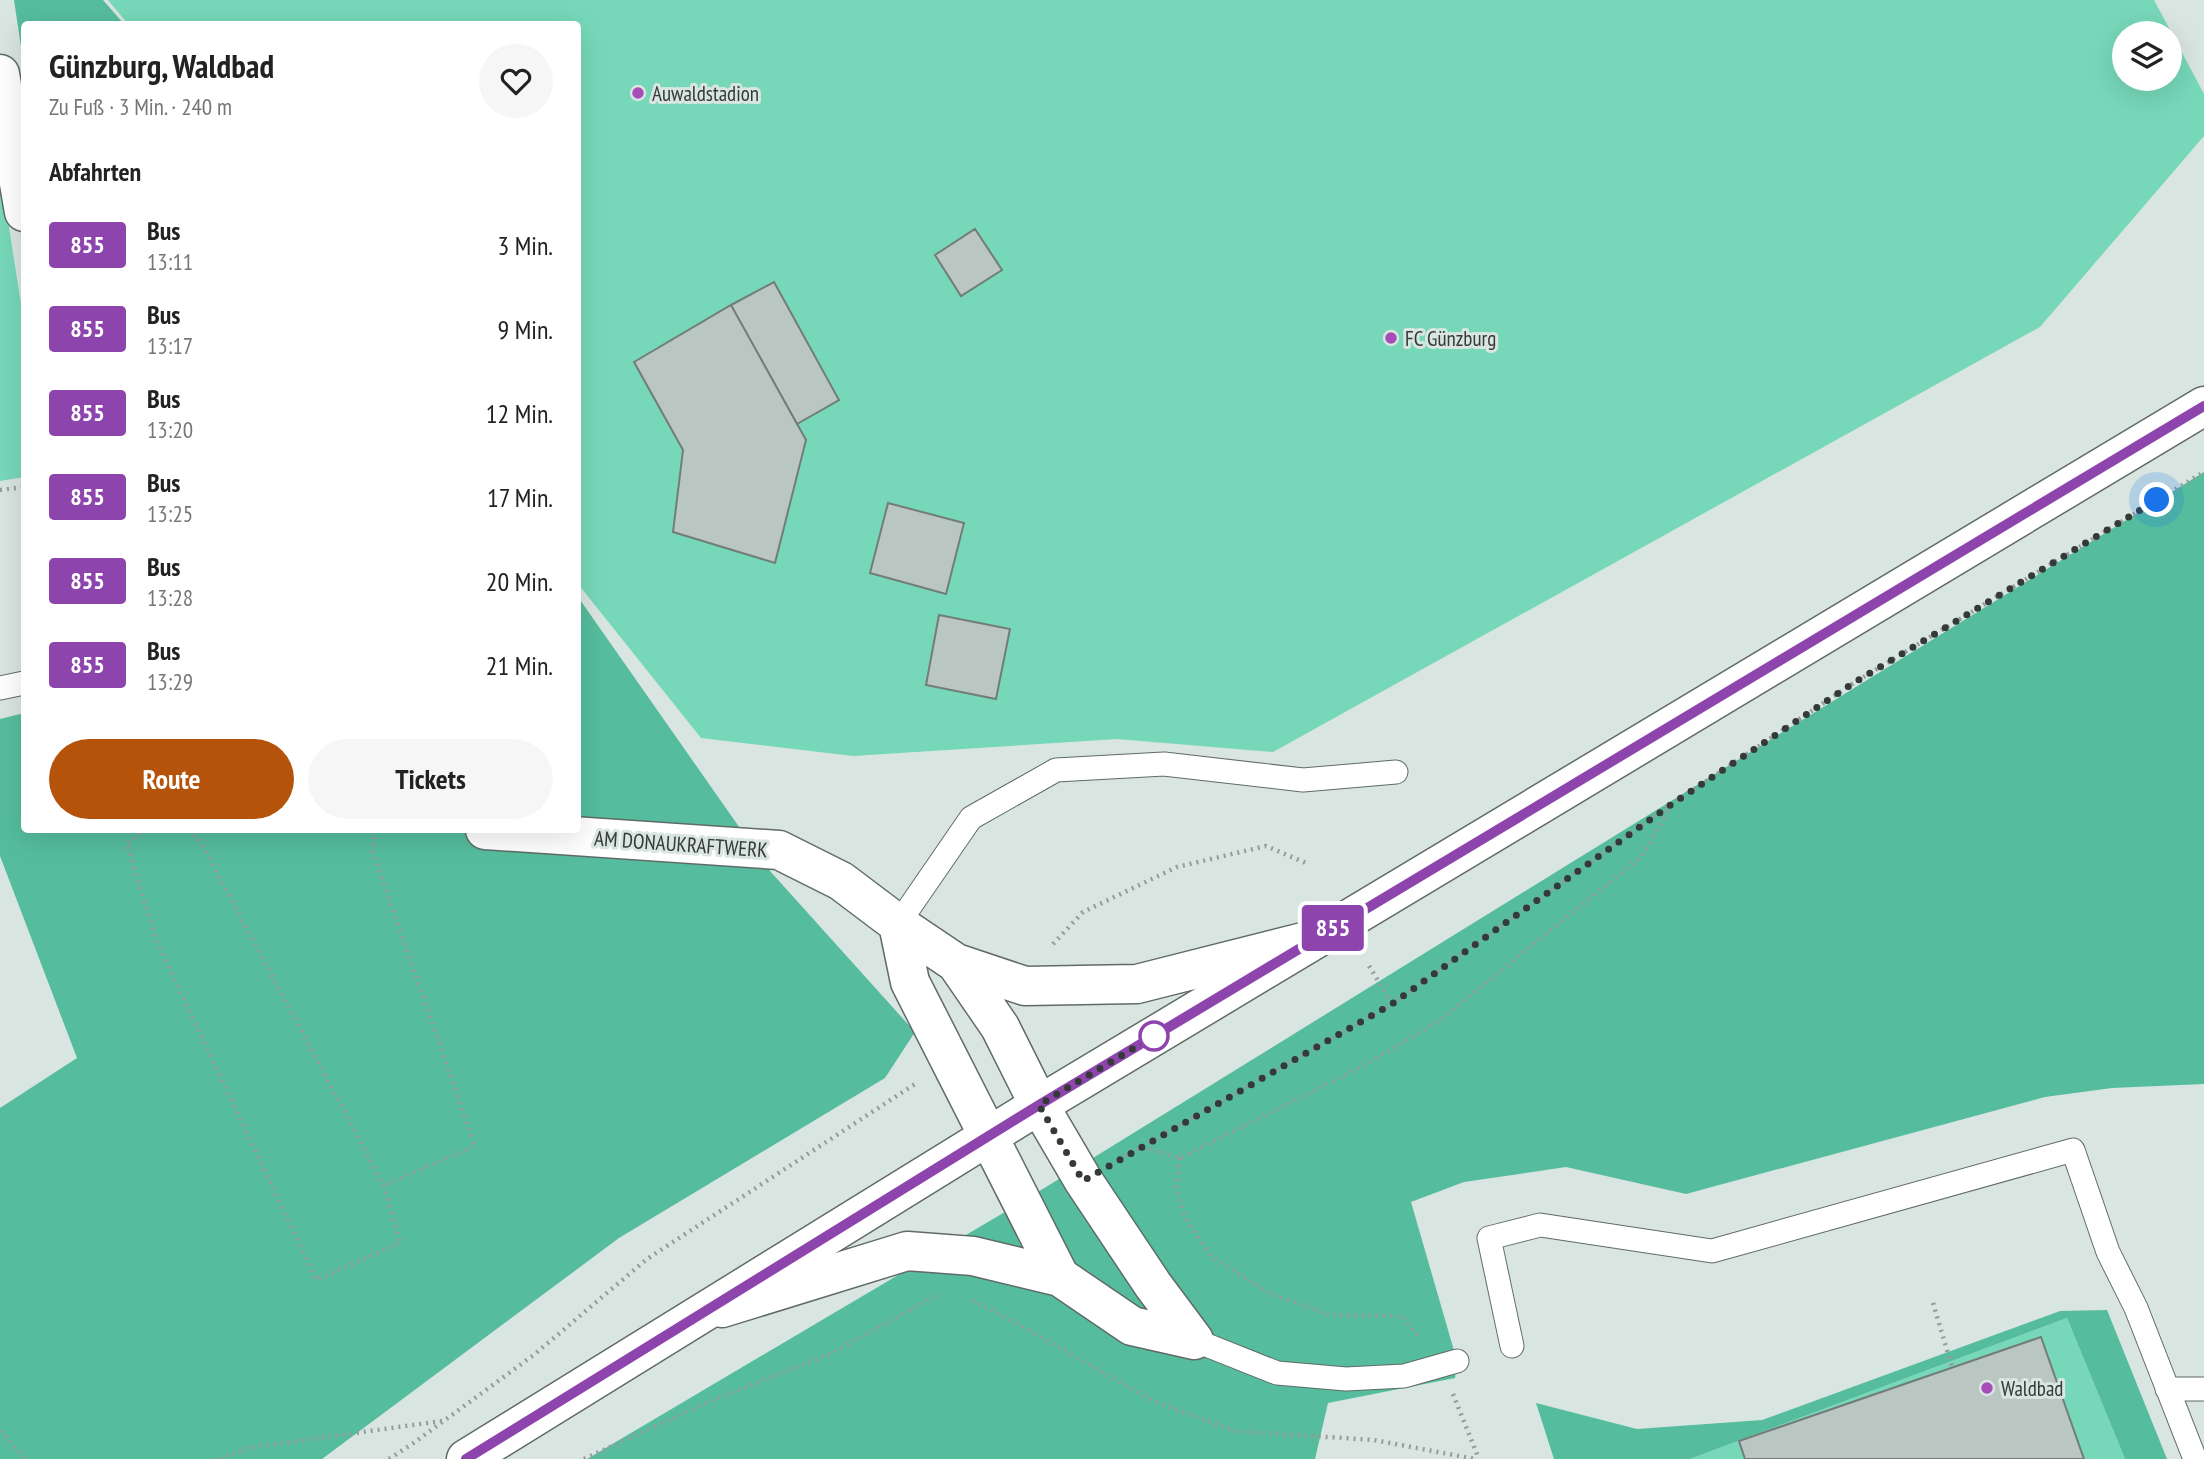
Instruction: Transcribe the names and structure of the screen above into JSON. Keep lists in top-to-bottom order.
{
  "streets": {
    "street": ["AM DONAUKRAFTWERK"]
  },
  "places": ["Auwaldstadion", "FC Günzburg", "Waldbad"],
  "lines": ["bus line 855"],
  "page": {
    "on_map": "855",
    "heading": [
      ["Günzburg, Waldbad", "Zu Fuß · 3 Min. · 240 m"],
      "Abfahrten"
    ],
    "list": [
      {
        "mark": "855",
        "name": "Bus",
        "note": "13:11",
        "value": "3 Min."
      },
      {
        "mark": "855",
        "name": "Bus",
        "note": "13:17",
        "value": "9 Min."
      },
      {
        "mark": "855",
        "name": "Bus",
        "note": "13:20",
        "value": "12 Min."
      },
      {
        "mark": "855",
        "name": "Bus",
        "note": "13:25",
        "value": "17 Min."
      },
      {
        "mark": "855",
        "name": "Bus",
        "note": "13:28",
        "value": "20 Min."
      },
      {
        "mark": "855",
        "name": "Bus",
        "note": "13:29",
        "value": "21 Min."
      }
    ],
    "buttons": ["Route", "Tickets"]
  }
}
